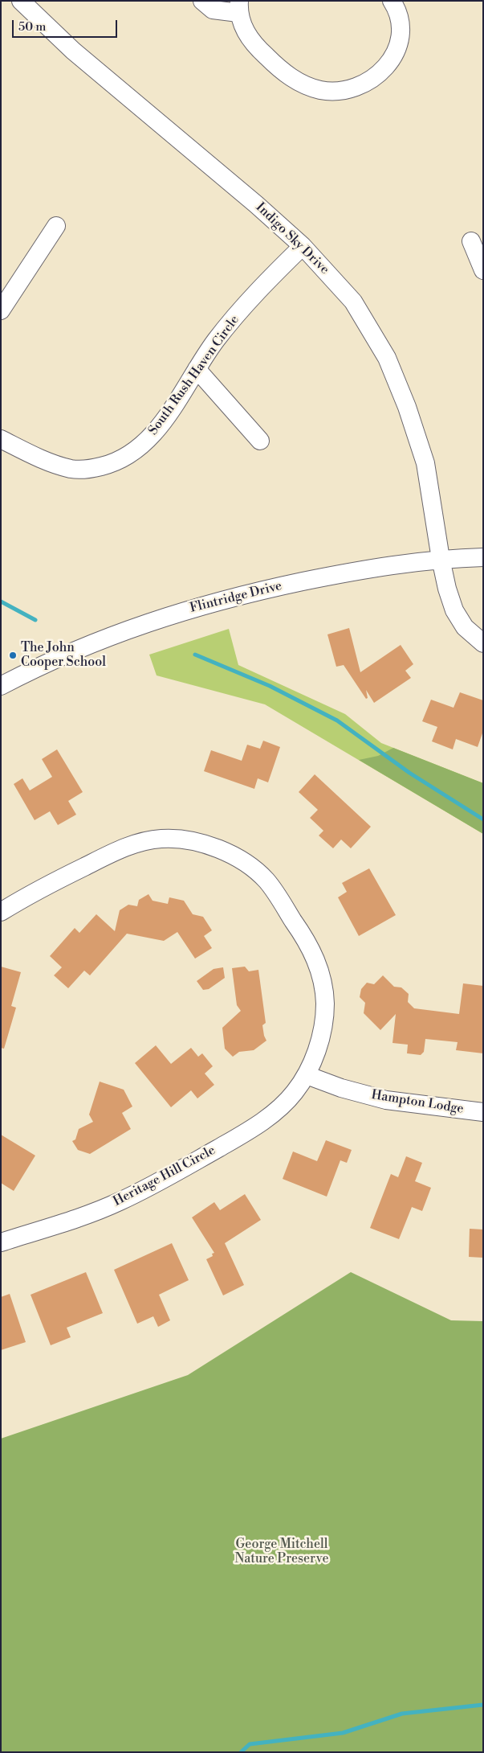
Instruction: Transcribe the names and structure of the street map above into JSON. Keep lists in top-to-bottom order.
{
  "streets": {
    "street": [
      "Indigo Sky Drive",
      "South Rush Haven Circle",
      "Flintridge Drive",
      "Hampton Lodge",
      "Heritage Hill Circle"
    ]
  },
  "crossings": [
    ["Indigo Sky Drive", "South Rush Haven Circle"],
    ["Indigo Sky Drive", "Flintridge Drive"],
    ["Hampton Lodge", "Heritage Hill Circle"]
  ],
  "parks": ["George Mitchell Nature Preserve"],
  "places": ["The John Cooper School"],
  "scale_bar": "50 m"
}
